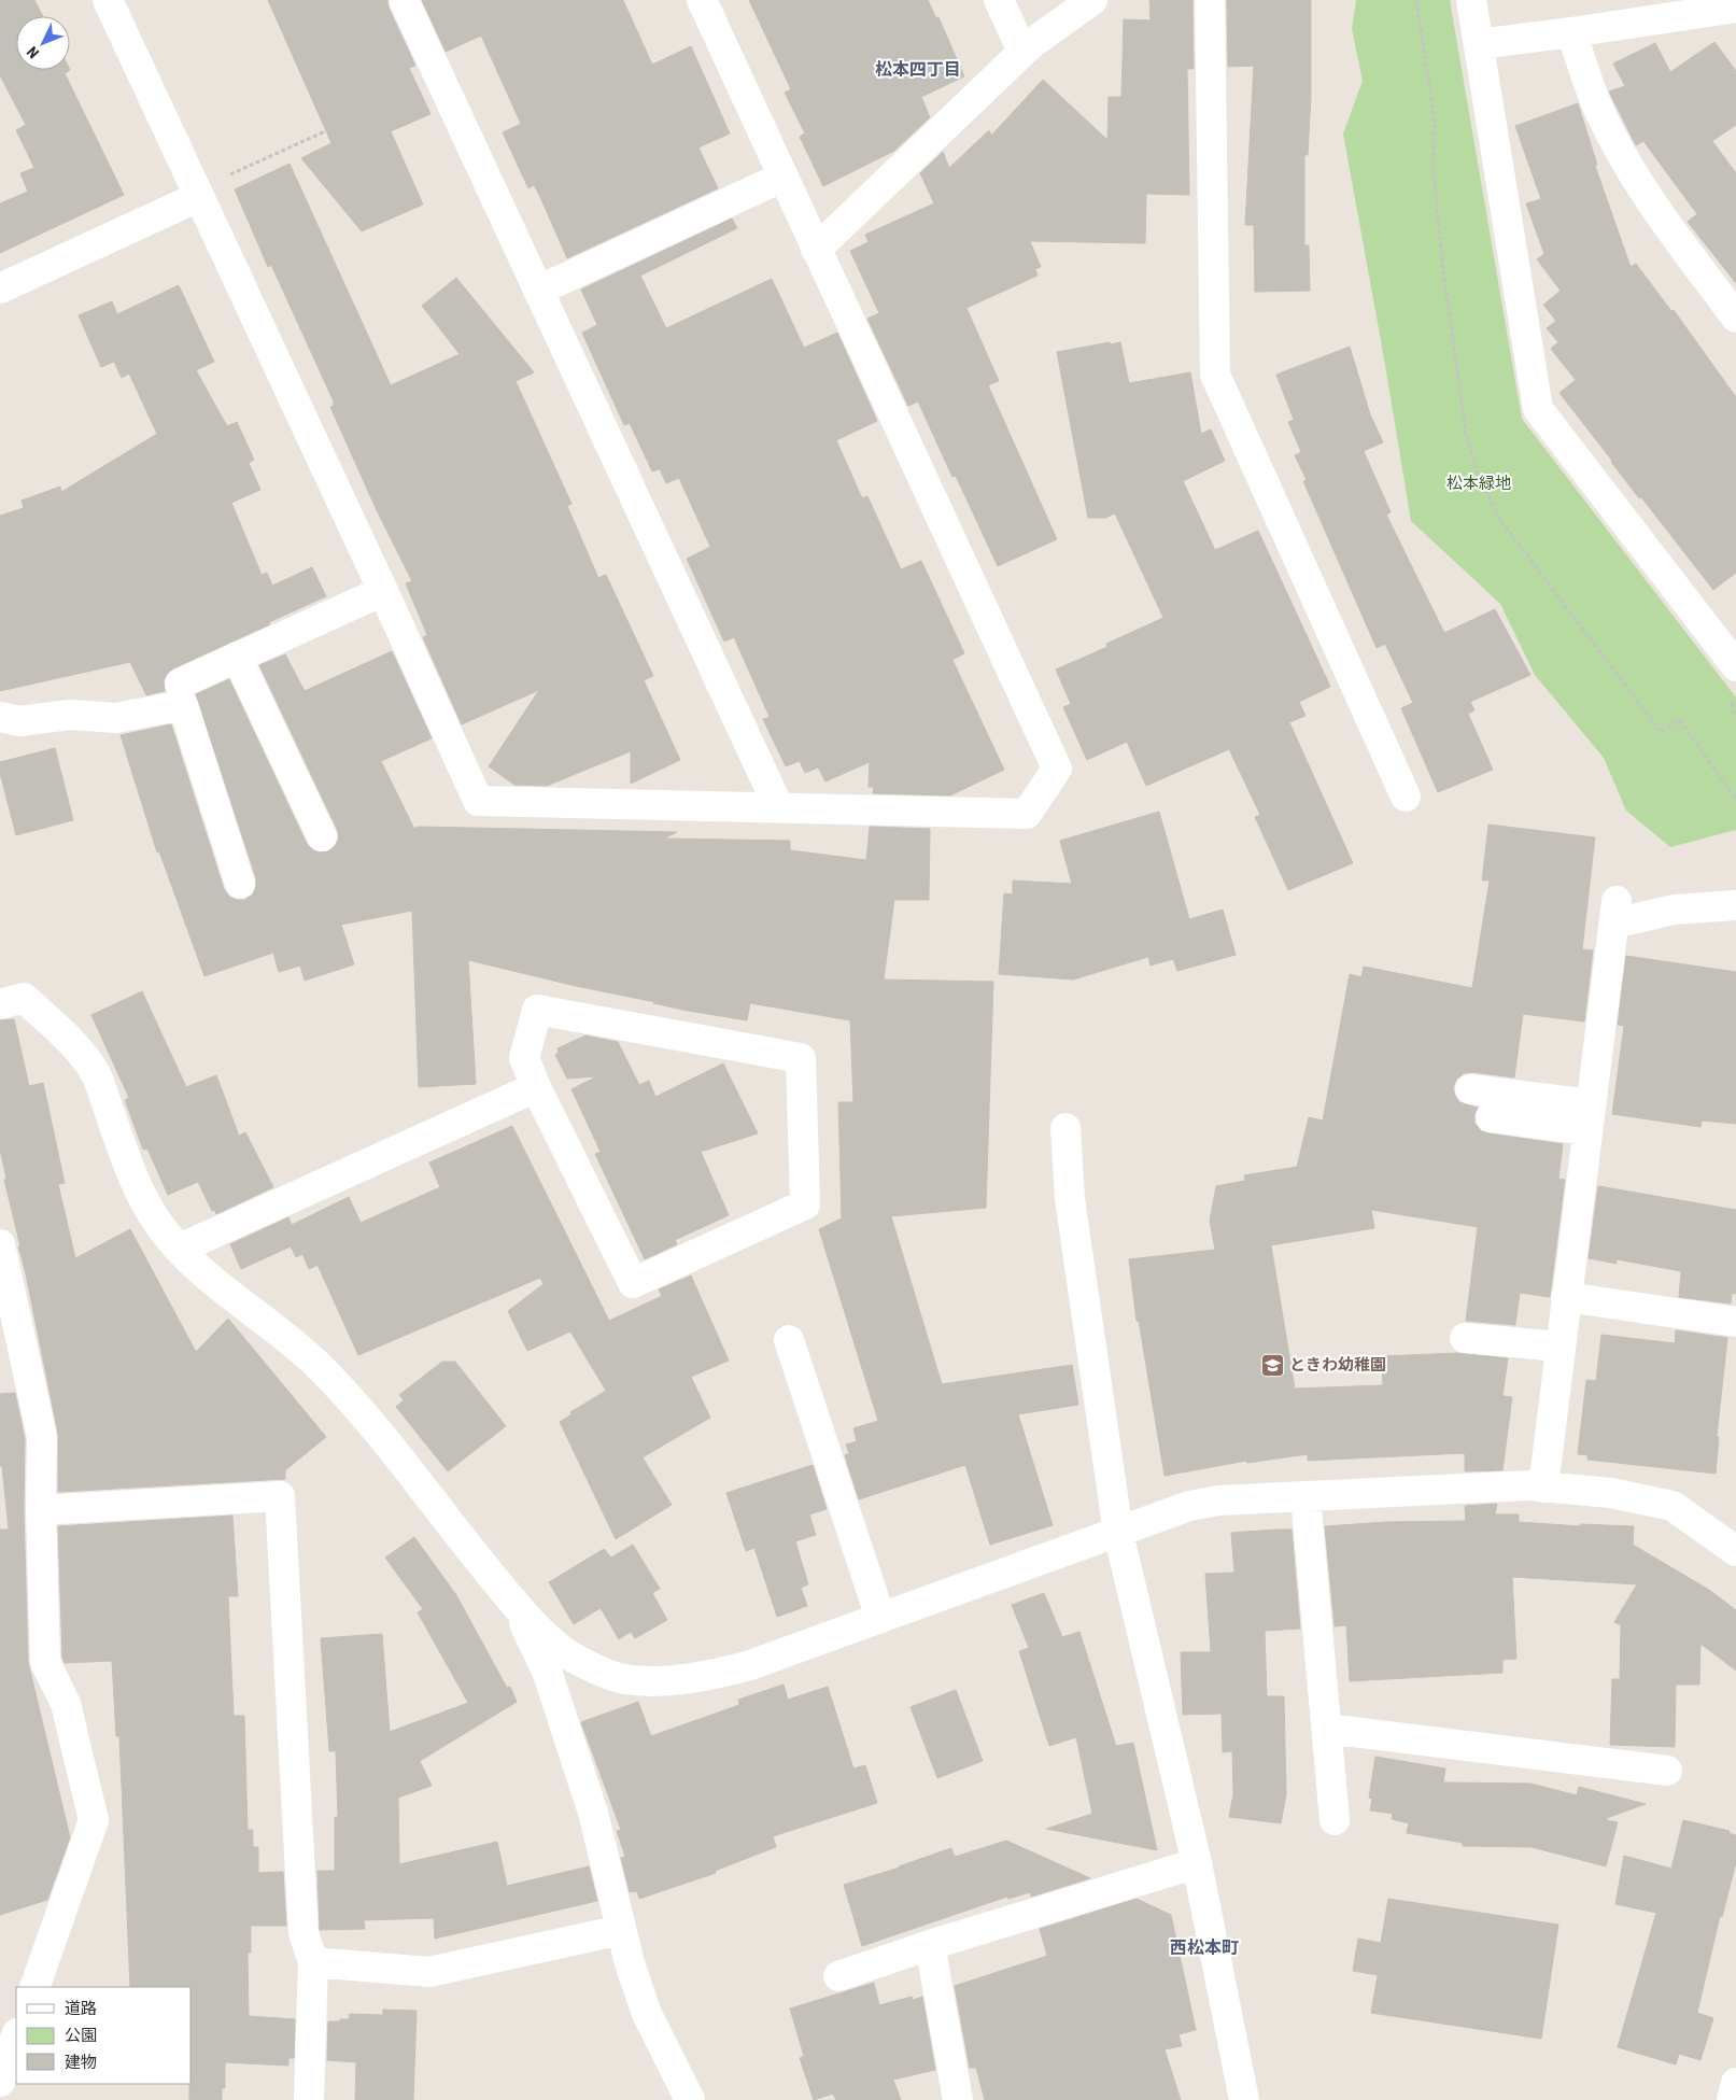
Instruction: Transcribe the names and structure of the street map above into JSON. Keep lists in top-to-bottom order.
{
  "districts": ["松本四丁目", "西松本町"],
  "parks": ["松本緑地"],
  "places": {
    "school or university": ["ときわ幼稚園"]
  },
  "legend": ["道路", "公園", "建物"],
  "north": "bottom left"
}
